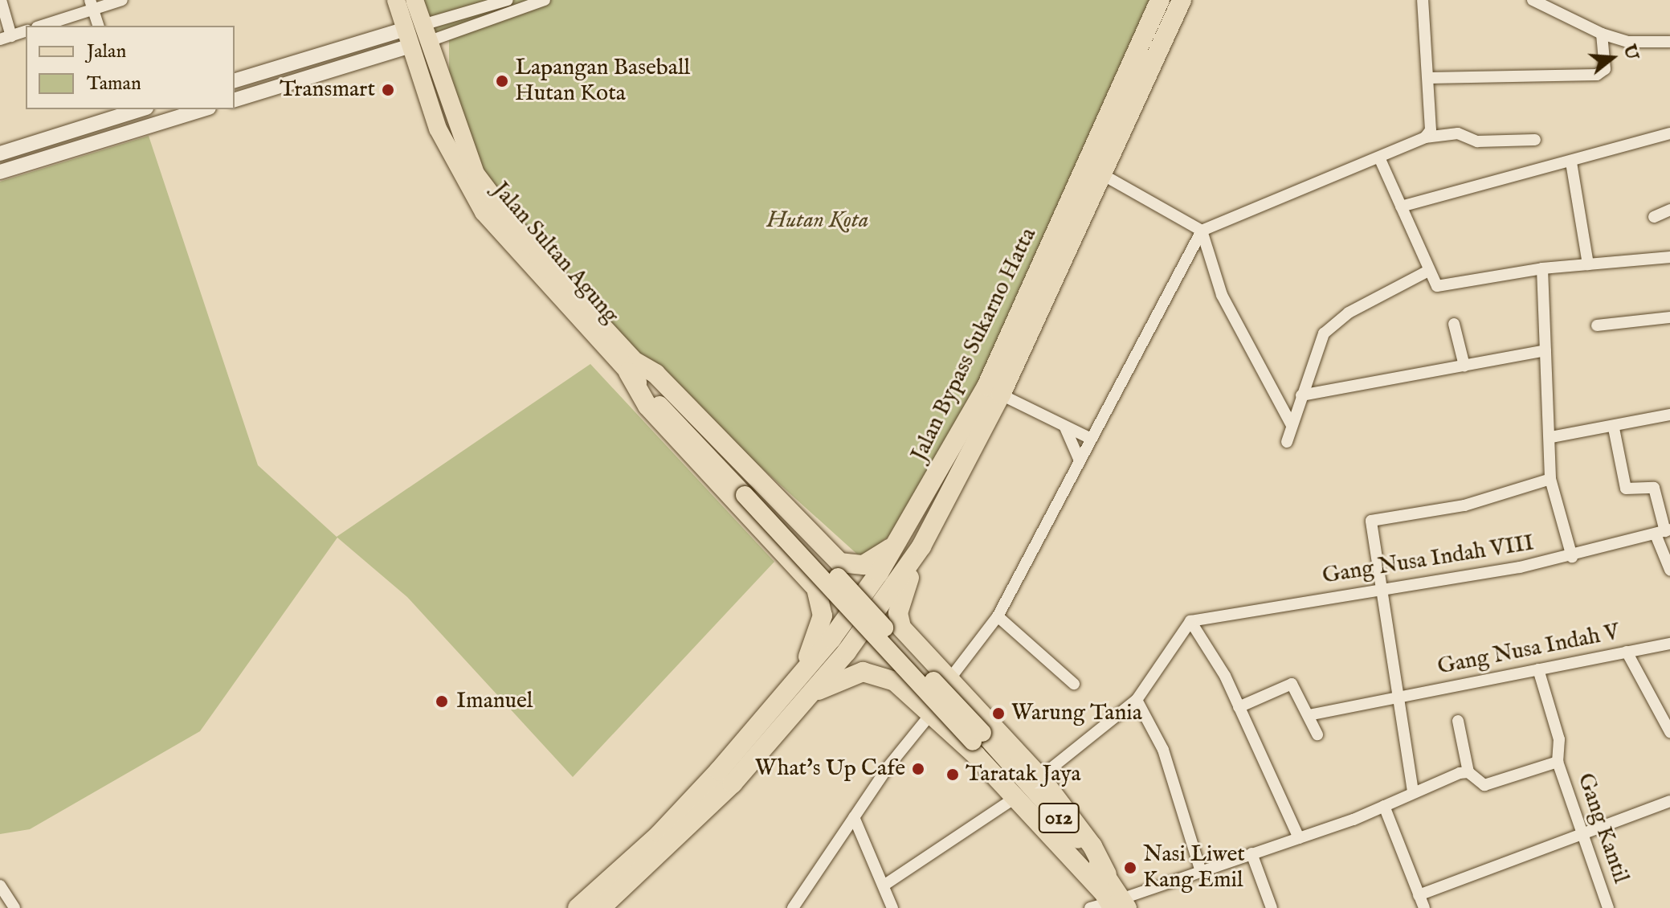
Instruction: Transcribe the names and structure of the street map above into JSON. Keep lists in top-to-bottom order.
{
  "streets": {
    "highway": ["Jalan Bypass Sukarno Hatta"],
    "main road": ["Jalan Sultan Agung", "012"],
    "street": ["Gang Nusa Indah VIII", "Gang Nusa Indah V", "Gang Kantil"]
  },
  "crossings": [
    ["Gang Nusa Indah V", "Gang Kantil"]
  ],
  "parks": ["Hutan Kota"],
  "places": [
    "Lapangan Baseball Hutan Kota",
    "Transmart",
    "Imanuel",
    "Warung Tania",
    "What's Up Cafe",
    "Taratak Jaya",
    "Nasi Liwet Kang Emil"
  ],
  "legend": ["Jalan", "Taman"],
  "north": "right"
}
